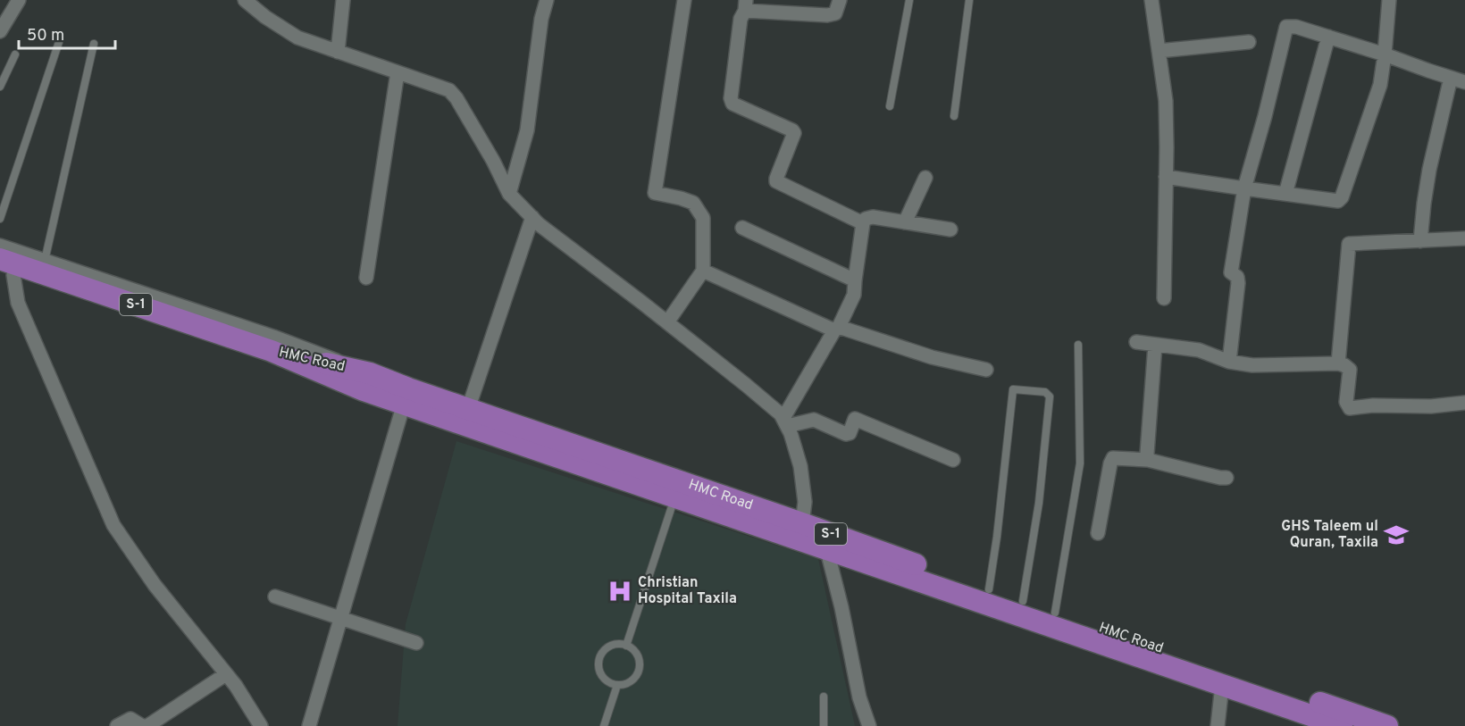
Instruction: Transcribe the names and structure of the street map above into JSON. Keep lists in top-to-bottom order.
{
  "streets": {
    "main road": ["S-1", "HMC Road"]
  },
  "places": {
    "school or university": ["GHS Taleem ul Quran, Taxila"],
    "hospital": ["Christian Hospital Taxila"]
  },
  "scale_bar": "50 m"
}
